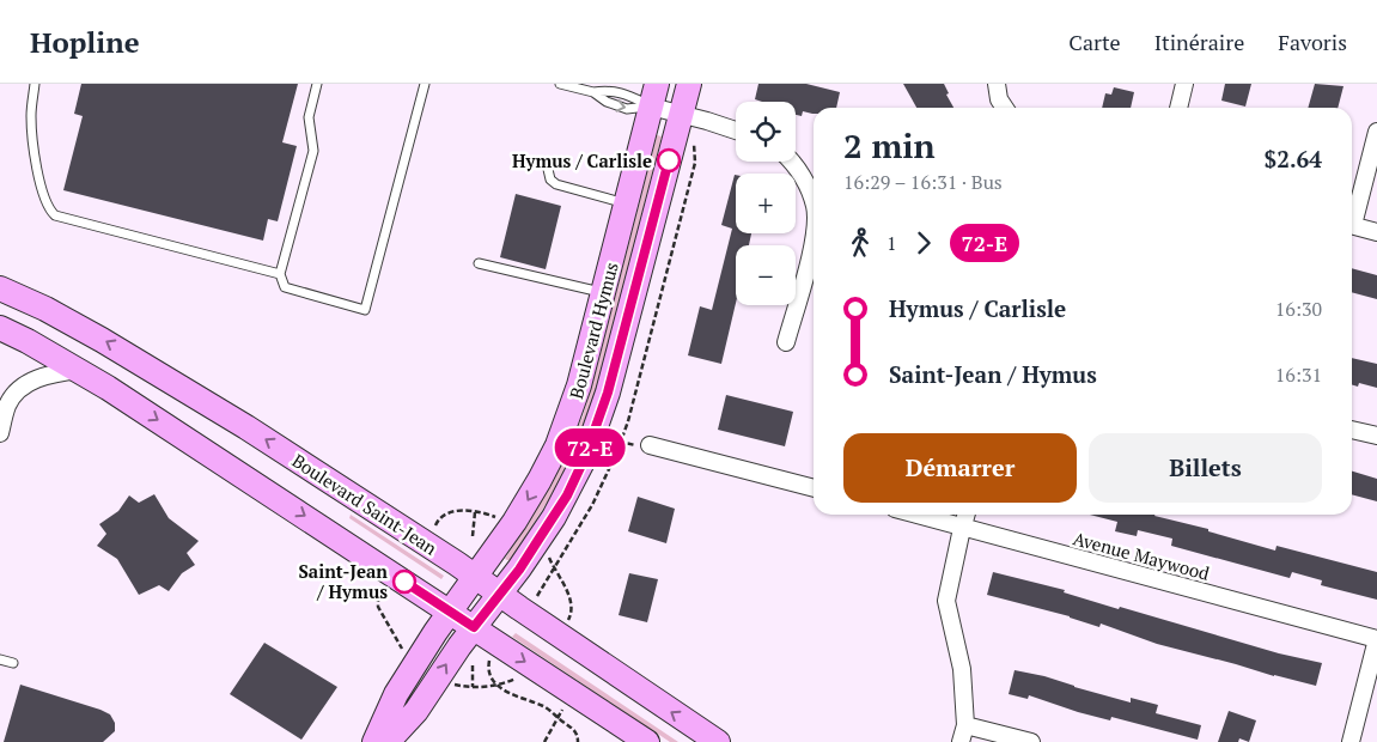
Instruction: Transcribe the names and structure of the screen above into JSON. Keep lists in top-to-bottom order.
{
  "streets": {
    "main road": ["Boulevard Hymus", "Boulevard Saint-Jean"],
    "street": ["Avenue Maywood"]
  },
  "crossings": [
    ["Boulevard Hymus", "Boulevard Saint-Jean"]
  ],
  "places": ["Hymus / Carlisle", "Saint-Jean / Hymus"],
  "lines": ["bus line 72-E"],
  "page": {
    "header": "Hopline",
    "nav": ["Carte", "Itinéraire", "Favoris"],
    "on_map": "72-E",
    "map_buttons": ["+", "−"],
    "heading": ["2 min", "16:29 – 16:31 · Bus", "$2.64"],
    "legs": ["1", "72-E"],
    "list": [
      {
        "name": "Hymus / Carlisle",
        "value": "16:30"
      },
      {
        "name": "Saint-Jean / Hymus",
        "value": "16:31"
      }
    ],
    "buttons": ["Démarrer", "Billets"]
  }
}
